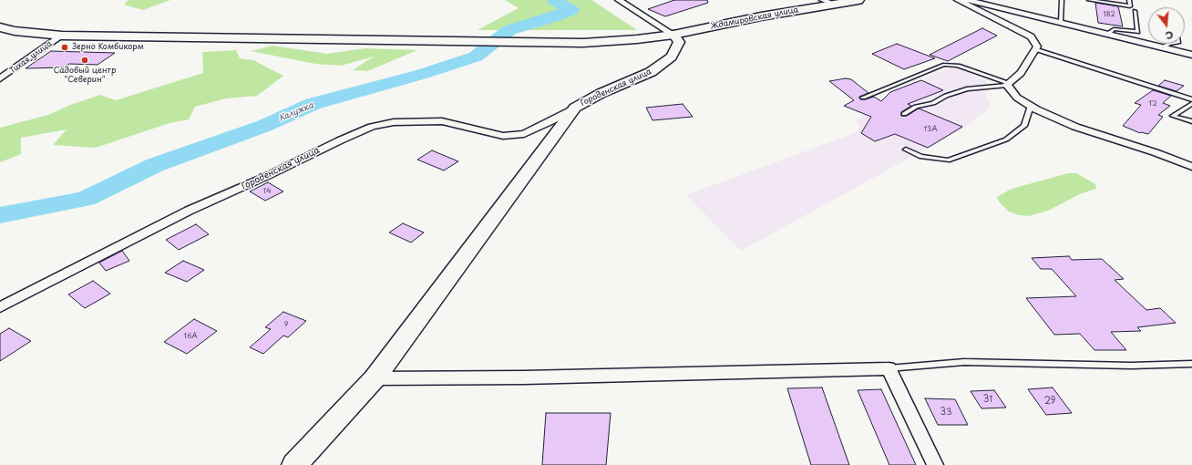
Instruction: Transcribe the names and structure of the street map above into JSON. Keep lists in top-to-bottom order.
{
  "streets": {
    "main road": ["Ждамировская улица"],
    "street": ["Тихая улица", "Городенская улица"]
  },
  "crossings": [
    ["Ждамировская улица", "Тихая улица"],
    ["Ждамировская улица", "Городенская улица"]
  ],
  "water": ["Калужка"],
  "places": ["Зерно Комбикорм", "Садовый центр \"Северин\""],
  "house_numbers": [
    "182",
    "12",
    "13А",
    "14",
    "9",
    "16А",
    "31",
    "29",
    "33"
  ],
  "north": "bottom"
}
